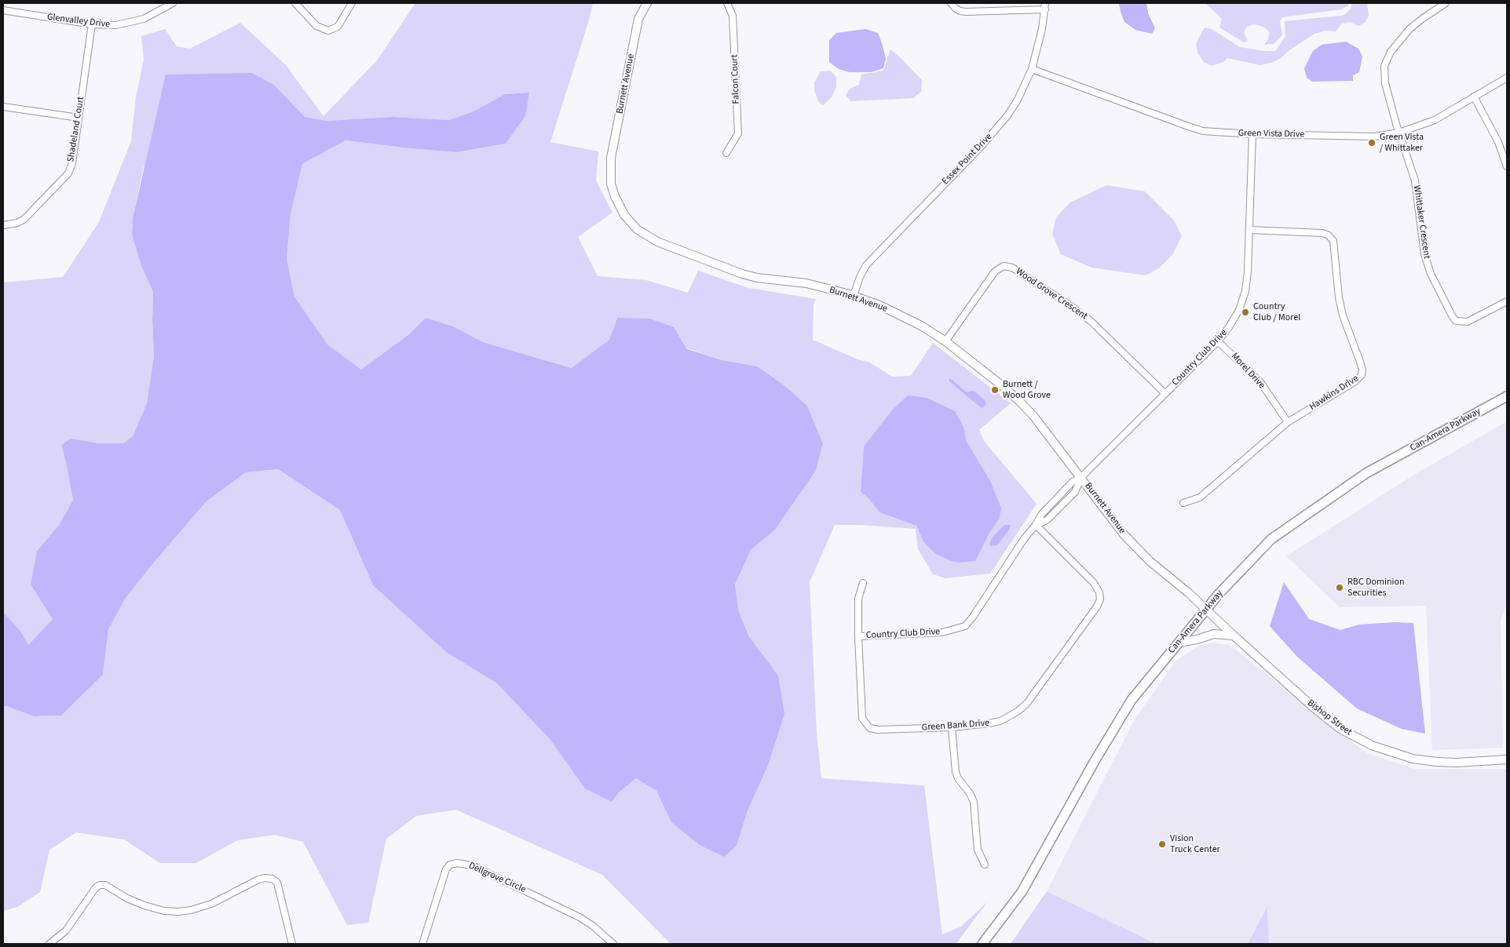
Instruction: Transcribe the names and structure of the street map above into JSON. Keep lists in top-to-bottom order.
{
  "streets": {
    "main road": ["Can-Amera Parkway"],
    "street": [
      "Glenvalley Drive",
      "Falcon Court",
      "Burnett Avenue",
      "Shadeland Court",
      "Green Vista Drive",
      "Essex Point Drive",
      "Whittaker Crescent",
      "Wood Grove Crescent",
      "Country Club Drive",
      "Morel Drive",
      "Hawkins Drive",
      "Bishop Street",
      "Green Bank Drive",
      "Dellgrove Circle"
    ]
  },
  "crossings": [
    ["Glenvalley Drive", "Shadeland Court"],
    ["Burnett Avenue", "Essex Point Drive"],
    ["Burnett Avenue", "Wood Grove Crescent"],
    ["Burnett Avenue", "Country Club Drive"],
    ["Burnett Avenue", "Can-Amera Parkway"],
    ["Burnett Avenue", "Bishop Street"],
    ["Green Vista Drive", "Essex Point Drive"],
    ["Green Vista Drive", "Whittaker Crescent"],
    ["Green Vista Drive", "Country Club Drive"],
    ["Wood Grove Crescent", "Country Club Drive"],
    ["Country Club Drive", "Morel Drive"],
    ["Country Club Drive", "Hawkins Drive"],
    ["Country Club Drive", "Green Bank Drive"],
    ["Morel Drive", "Hawkins Drive"],
    ["Can-Amera Parkway", "Bishop Street"]
  ],
  "places": [
    "Green Vista / Whittaker",
    "Country Club / Morel",
    "Burnett / Wood Grove",
    "RBC Dominion Securities",
    "Vision Truck Center"
  ]
}
